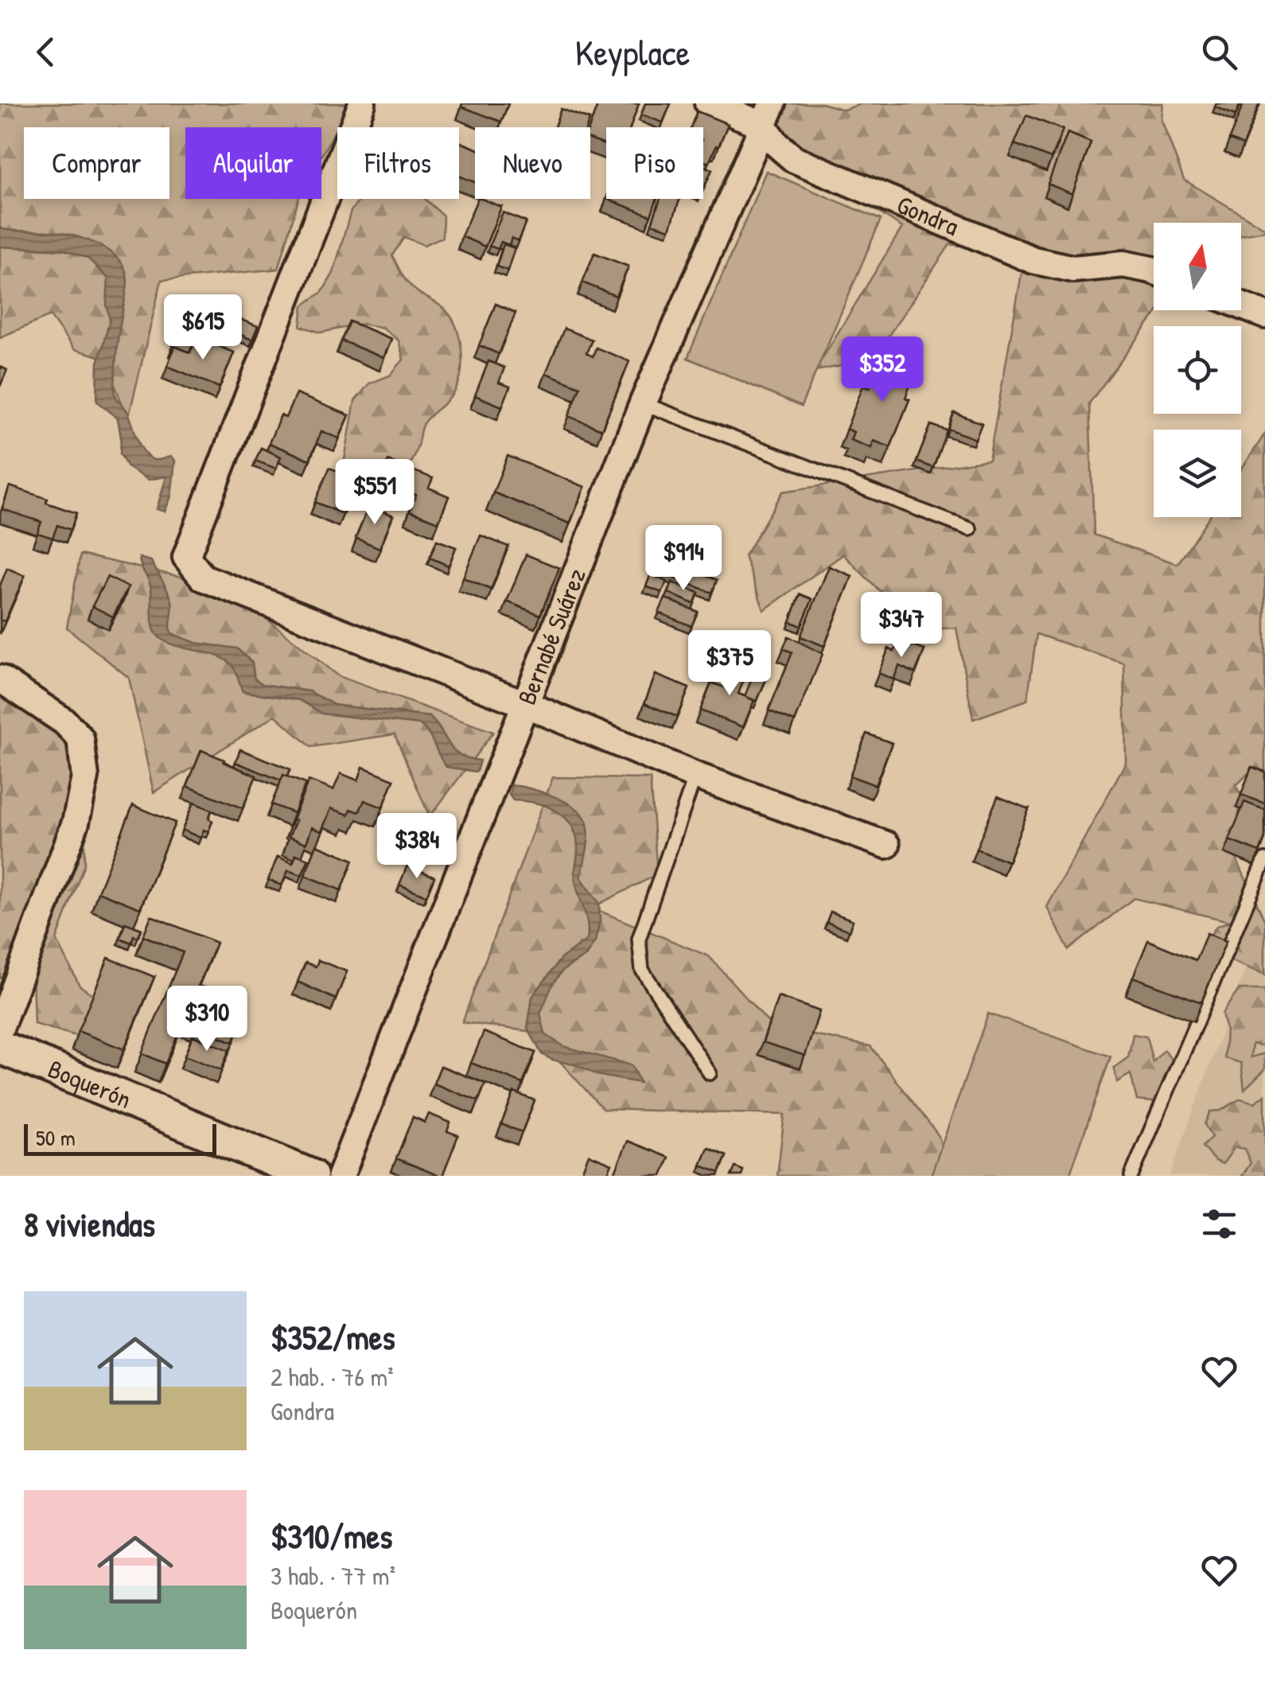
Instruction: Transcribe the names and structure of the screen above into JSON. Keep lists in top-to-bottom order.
{
  "streets": {
    "street": ["Gondra", "Bernabé Suárez", "Boquerón"]
  },
  "crossings": [
    ["Gondra", "Bernabé Suárez"]
  ],
  "scale_bar": "50 m",
  "north": "top",
  "page": {
    "header": "Keyplace",
    "chip": [
      "Comprar",
      "Alquilar",
      "Filtros",
      "Nuevo",
      "Piso"
    ],
    "price": [
      "$615",
      "$352",
      "$551",
      "$914",
      "$347",
      "$375",
      "$384",
      "$310"
    ],
    "scale": "50 m",
    "heading": "8 viviendas",
    "list": [
      {
        "name": "$352/mes",
        "note": "2 hab. · 76 m² · Gondra"
      },
      {
        "name": "$310/mes",
        "note": "3 hab. · 77 m² · Boquerón"
      }
    ]
  }
}
